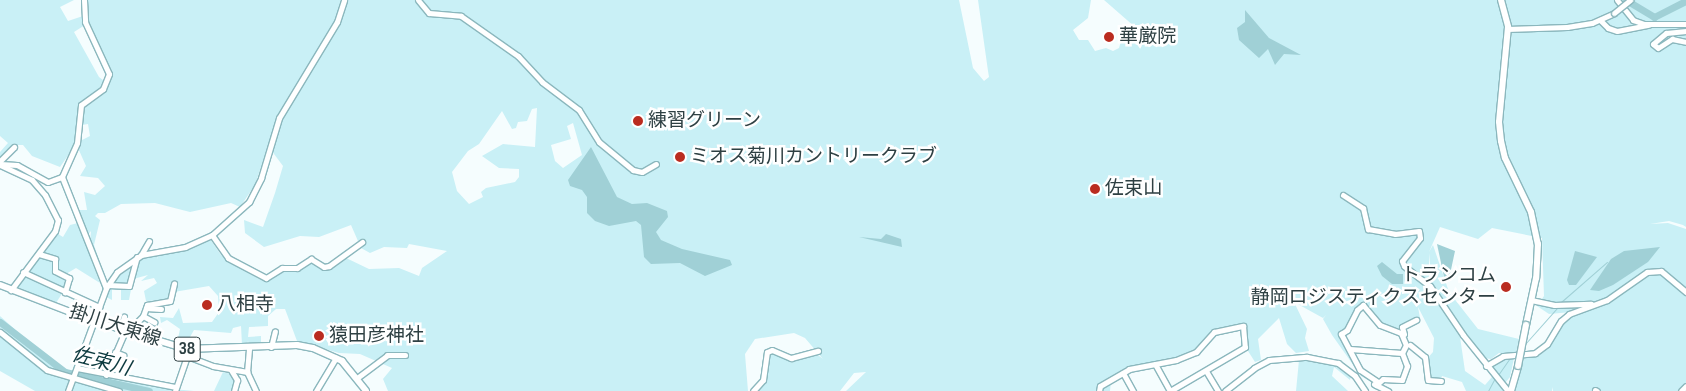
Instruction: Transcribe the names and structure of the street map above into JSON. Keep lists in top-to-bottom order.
{
  "streets": {
    "main road": ["掛川大東線", "38"]
  },
  "water": ["佐束川"],
  "places": [
    "華厳院",
    "練習グリーン",
    "ミオス菊川カントリークラブ",
    "佐束山",
    "トランコム 静岡ロジスティクスセンター",
    "八相寺",
    "猿田彦神社"
  ]
}
